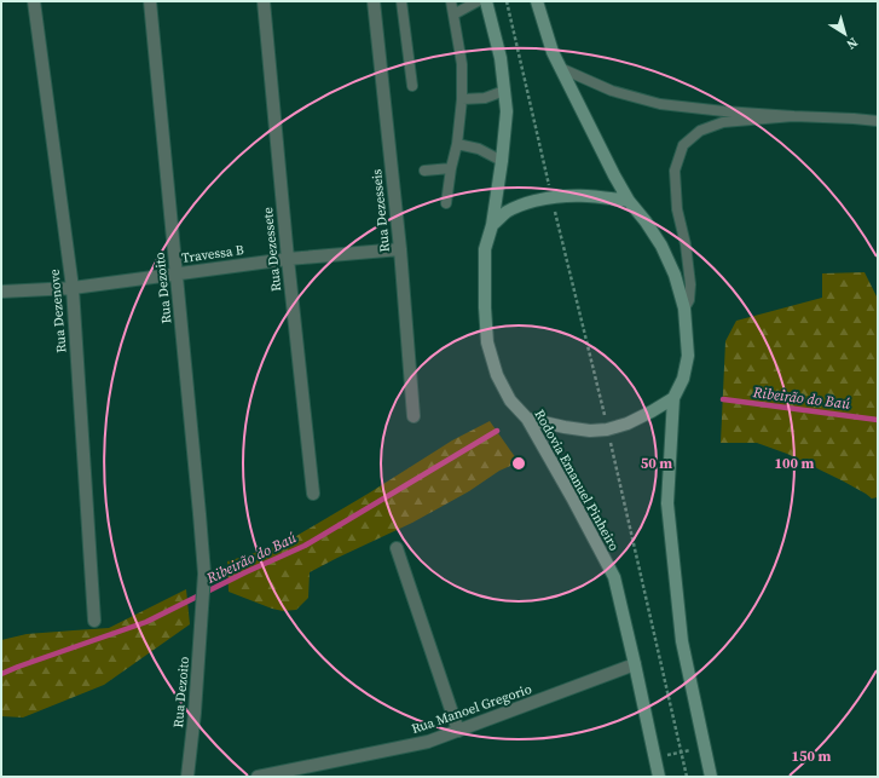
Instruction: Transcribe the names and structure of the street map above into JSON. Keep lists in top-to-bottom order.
{
  "streets": {
    "main road": ["Rodovia Emanuel Pinheiro"],
    "street": [
      "Rua Dezesseis",
      "Rua Dezessete",
      "Travessa B",
      "Rua Dezoito",
      "Rua Dezenove",
      "Rua Manoel Gregorio"
    ]
  },
  "crossings": [
    ["Rua Dezesseis", "Travessa B"],
    ["Rua Dezessete", "Travessa B"],
    ["Travessa B", "Rua Dezoito"],
    ["Travessa B", "Rua Dezenove"],
    ["Rodovia Emanuel Pinheiro", "Rua Manoel Gregorio"]
  ],
  "water": ["Ribeirão do Baú"],
  "north": "bottom right",
  "rings": ["50 m", "100 m", "150 m"]
}
